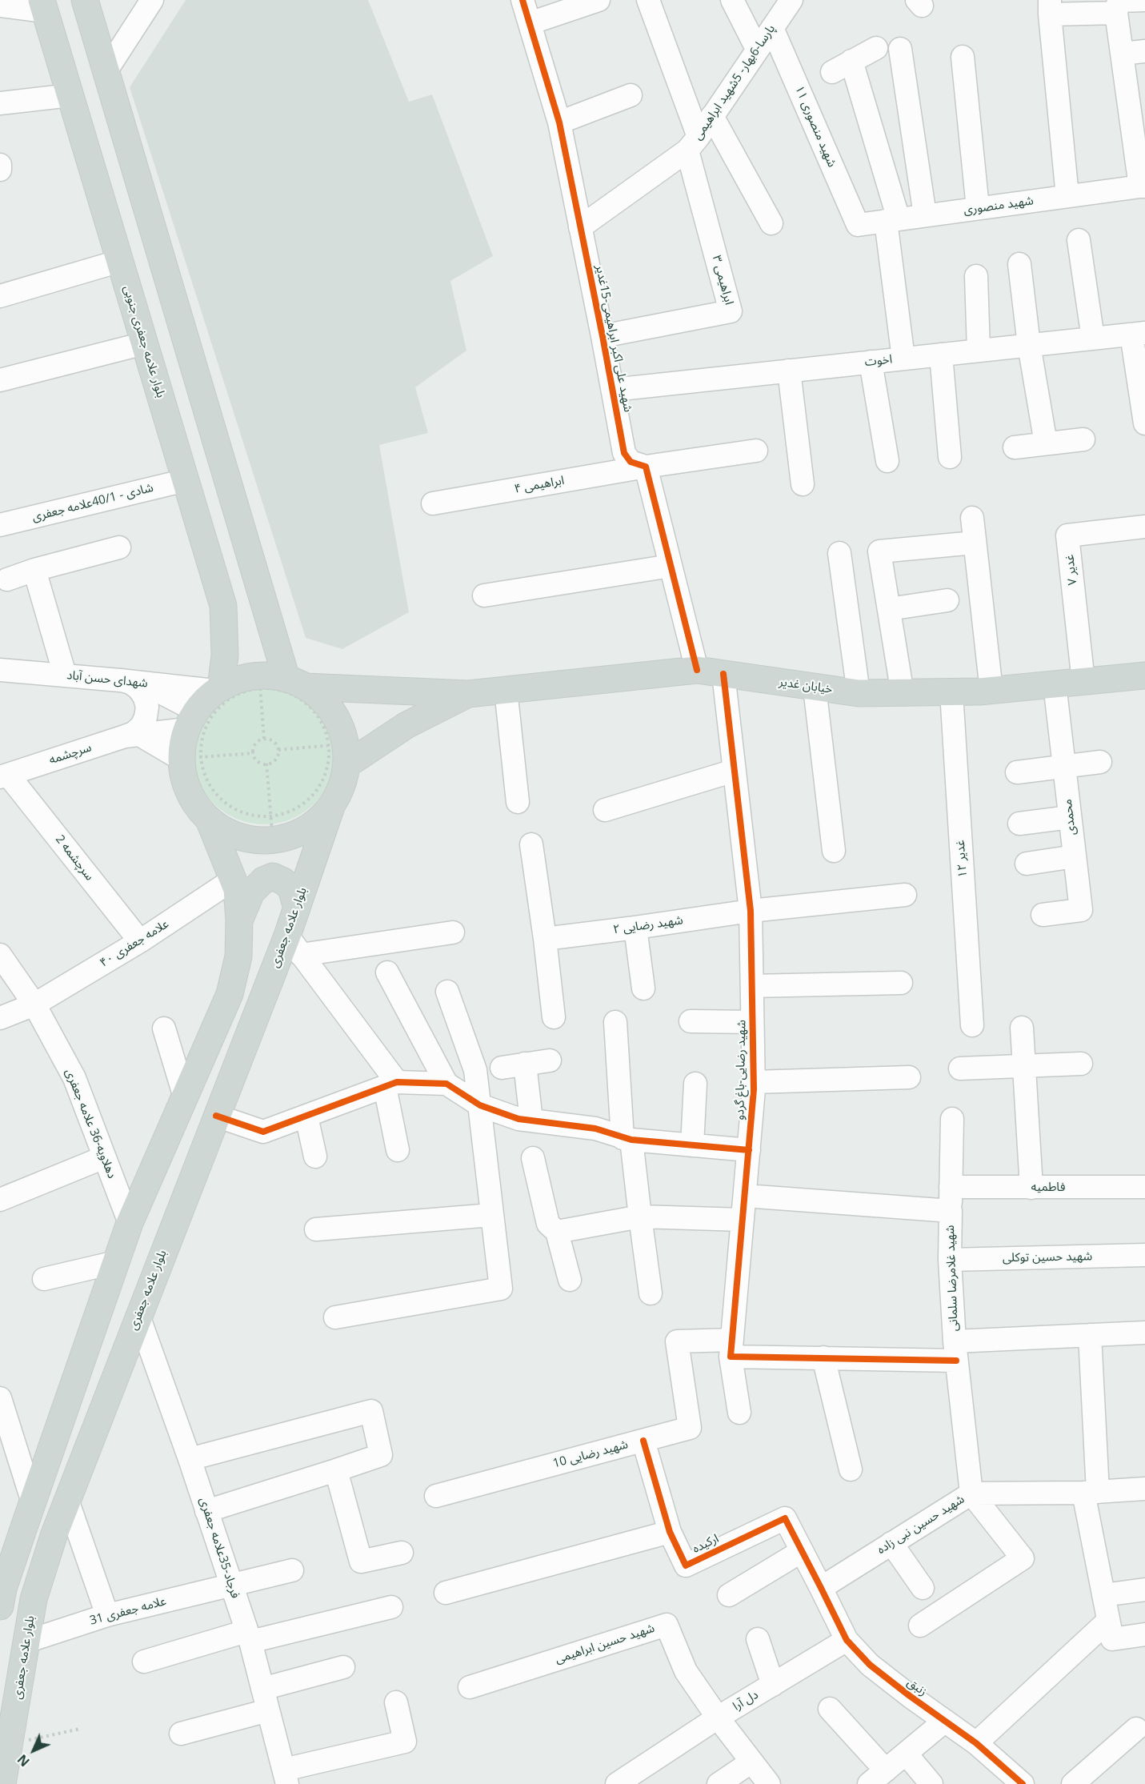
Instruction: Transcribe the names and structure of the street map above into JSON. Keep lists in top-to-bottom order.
{
  "streets": {
    "main road": ["بلوار علامه جعفری جنوبی", "خیابان غدیر", "بلوار علامه جعفری"],
    "street": [
      "پارسا-6بهار- 5شهید ابراهیمی",
      "شهید منصوری ۱۱",
      "شهید منصوری",
      "ابراهیمی ۳",
      "شهید علی اکبر ابراهیمی-15غدیر",
      "اخوت",
      "ابراهیمی ۴",
      "شادی - 40/1علامه جعفری",
      "غدیر ۷",
      "شهدای حسن آباد",
      "سرچشمه",
      "محمدی",
      "سرچشمه 2",
      "غدیر ۱۲",
      "شهید رضایی ۲",
      "علامه جعفری ۴۰",
      "شهید رضایی-باغ گردو",
      "دهلاویه-36 علامه جعفری",
      "فاطمیه",
      "شهید حسین توکلی",
      "شهید غلامرضا سلمانی",
      "شهید رضایی 10",
      "شهید حسین نبی زاده",
      "ارکیده",
      "فرجاد-35علامه جعفری",
      "علامه جعفری 31",
      "شهید حسین ابراهیمی",
      "زنبق",
      "دل آرا"
    ]
  },
  "crossings": [
    ["پارسا-6بهار- 5شهید ابراهیمی", "شهید منصوری ۱۱"],
    ["پارسا-6بهار- 5شهید ابراهیمی", "ابراهیمی ۳"],
    ["پارسا-6بهار- 5شهید ابراهیمی", "شهید علی اکبر ابراهیمی-15غدیر"],
    ["شهید منصوری ۱۱", "شهید منصوری"],
    ["ابراهیمی ۳", "شهید علی اکبر ابراهیمی-15غدیر"],
    ["شهید علی اکبر ابراهیمی-15غدیر", "اخوت"],
    ["شهید علی اکبر ابراهیمی-15غدیر", "ابراهیمی ۴"],
    ["بلوار علامه جعفری جنوبی", "شادی - 40/1علامه جعفری"],
    ["بلوار علامه جعفری جنوبی", "شهدای حسن آباد"],
    ["غدیر ۷", "خیابان غدیر"],
    ["خیابان غدیر", "محمدی"],
    ["خیابان غدیر", "غدیر ۱۲"],
    ["خیابان غدیر", "شهید رضایی-باغ گردو"],
    ["سرچشمه", "سرچشمه 2"],
    ["سرچشمه 2", "علامه جعفری ۴۰"],
    ["شهید رضایی ۲", "شهید رضایی-باغ گردو"],
    ["بلوار علامه جعفری", "فرجاد-35علامه جعفری"],
    ["بلوار علامه جعفری", "علامه جعفری 31"],
    ["علامه جعفری ۴۰", "دهلاویه-36 علامه جعفری"],
    ["شهید رضایی-باغ گردو", "شهید غلامرضا سلمانی"],
    ["شهید رضایی-باغ گردو", "شهید رضایی 10"],
    ["شهید حسین توکلی", "شهید غلامرضا سلمانی"],
    ["شهید غلامرضا سلمانی", "شهید حسین نبی زاده"],
    ["شهید رضایی 10", "ارکیده"],
    ["شهید حسین نبی زاده", "ارکیده"],
    ["شهید حسین نبی زاده", "زنبق"],
    ["ارکیده", "زنبق"],
    ["فرجاد-35علامه جعفری", "علامه جعفری 31"],
    ["شهید حسین ابراهیمی", "دل آرا"],
    ["زنبق", "دل آرا"]
  ],
  "north": "bottom left"
}
